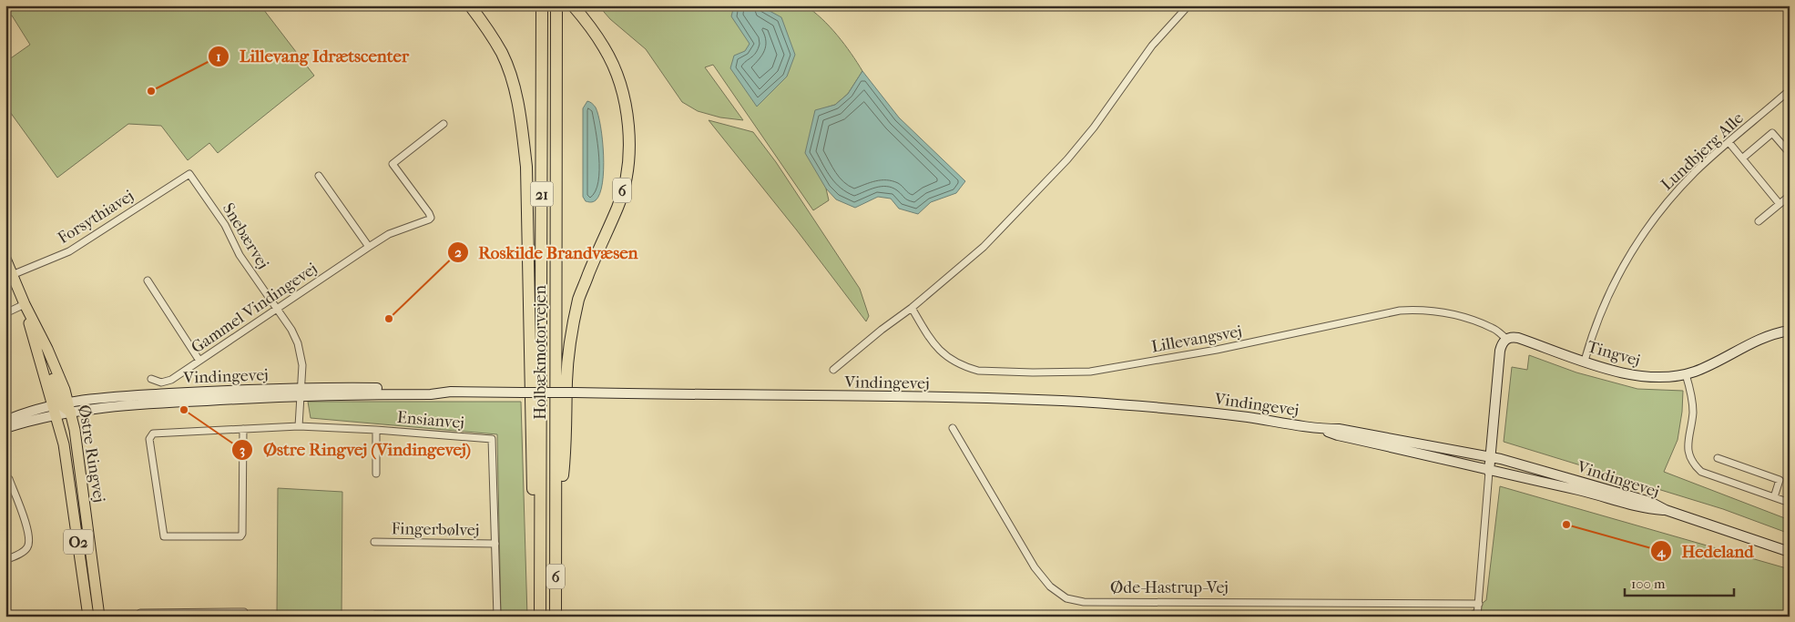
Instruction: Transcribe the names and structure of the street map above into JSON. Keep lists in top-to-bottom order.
{
  "streets": {
    "highway": ["6", "21", "Holbækmotorvejen"],
    "main road": [
      "Tingvej",
      "Vindingevej",
      "Østre Ringvej",
      "O2"
    ],
    "street": [
      "Lundbjerg Alle",
      "Forsythiavej",
      "Snebærvej",
      "Gammel Vindingevej",
      "Lillevangsvej",
      "Ensianvej",
      "Fingerbølvej",
      "Øde-Hastrup-Vej"
    ]
  },
  "crossings": [
    ["Lundbjerg Alle", "Tingvej"],
    ["6", "Holbækmotorvejen"],
    ["Forsythiavej", "Snebærvej"],
    ["Forsythiavej", "Østre Ringvej"],
    ["Snebærvej", "Gammel Vindingevej"],
    ["Snebærvej", "Vindingevej"],
    ["Snebærvej", "Ensianvej"],
    ["Lillevangsvej", "Tingvej"],
    ["Vindingevej", "Østre Ringvej"],
    ["Ensianvej", "Fingerbølvej"]
  ],
  "places": [
    "Lillevang Idrætscenter",
    "Roskilde Brandvæsen",
    "Østre Ringvej (Vindingevej)",
    "Hedeland"
  ],
  "scale_bar": "100 m"
}
